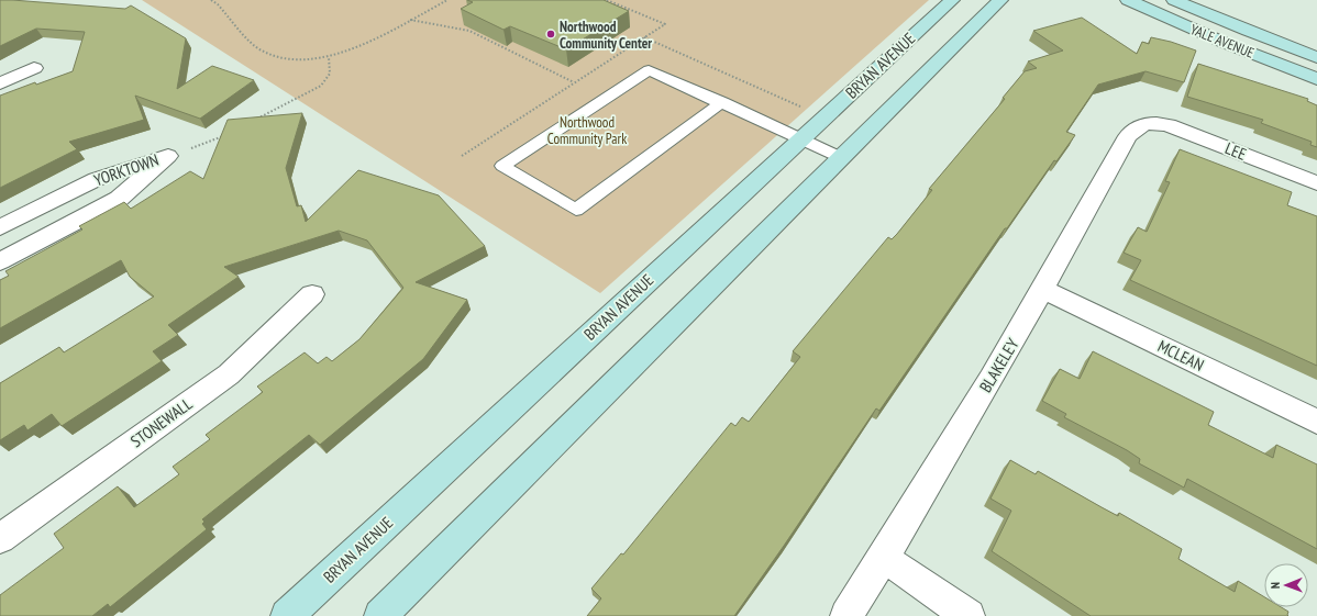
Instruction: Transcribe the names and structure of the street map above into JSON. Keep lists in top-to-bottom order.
{
  "streets": {
    "main road": ["YALE AVENUE", "BRYAN AVENUE"],
    "street": [
      "LEE",
      "YORKTOWN",
      "MCLEAN",
      "BLAKELEY",
      "STONEWALL"
    ]
  },
  "crossings": [
    ["LEE", "BLAKELEY"],
    ["MCLEAN", "BLAKELEY"]
  ],
  "parks": ["Northwood Community Park"],
  "places": ["Northwood Community Center"],
  "north": "left"
}
